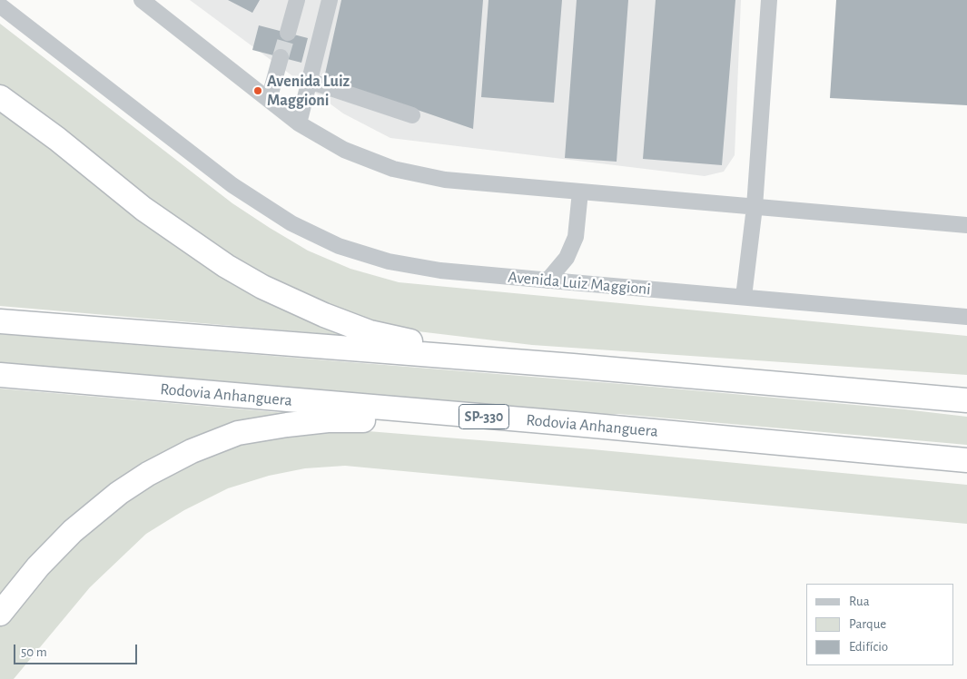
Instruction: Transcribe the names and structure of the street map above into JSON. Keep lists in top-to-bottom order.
{
  "streets": {
    "highway": ["Rodovia Anhanguera", "SP-330"],
    "street": ["Avenida Luiz Maggioni"]
  },
  "places": ["Avenida Luiz Maggioni"],
  "legend": ["Rua", "Parque", "Edifício"],
  "scale_bar": "50 m"
}
